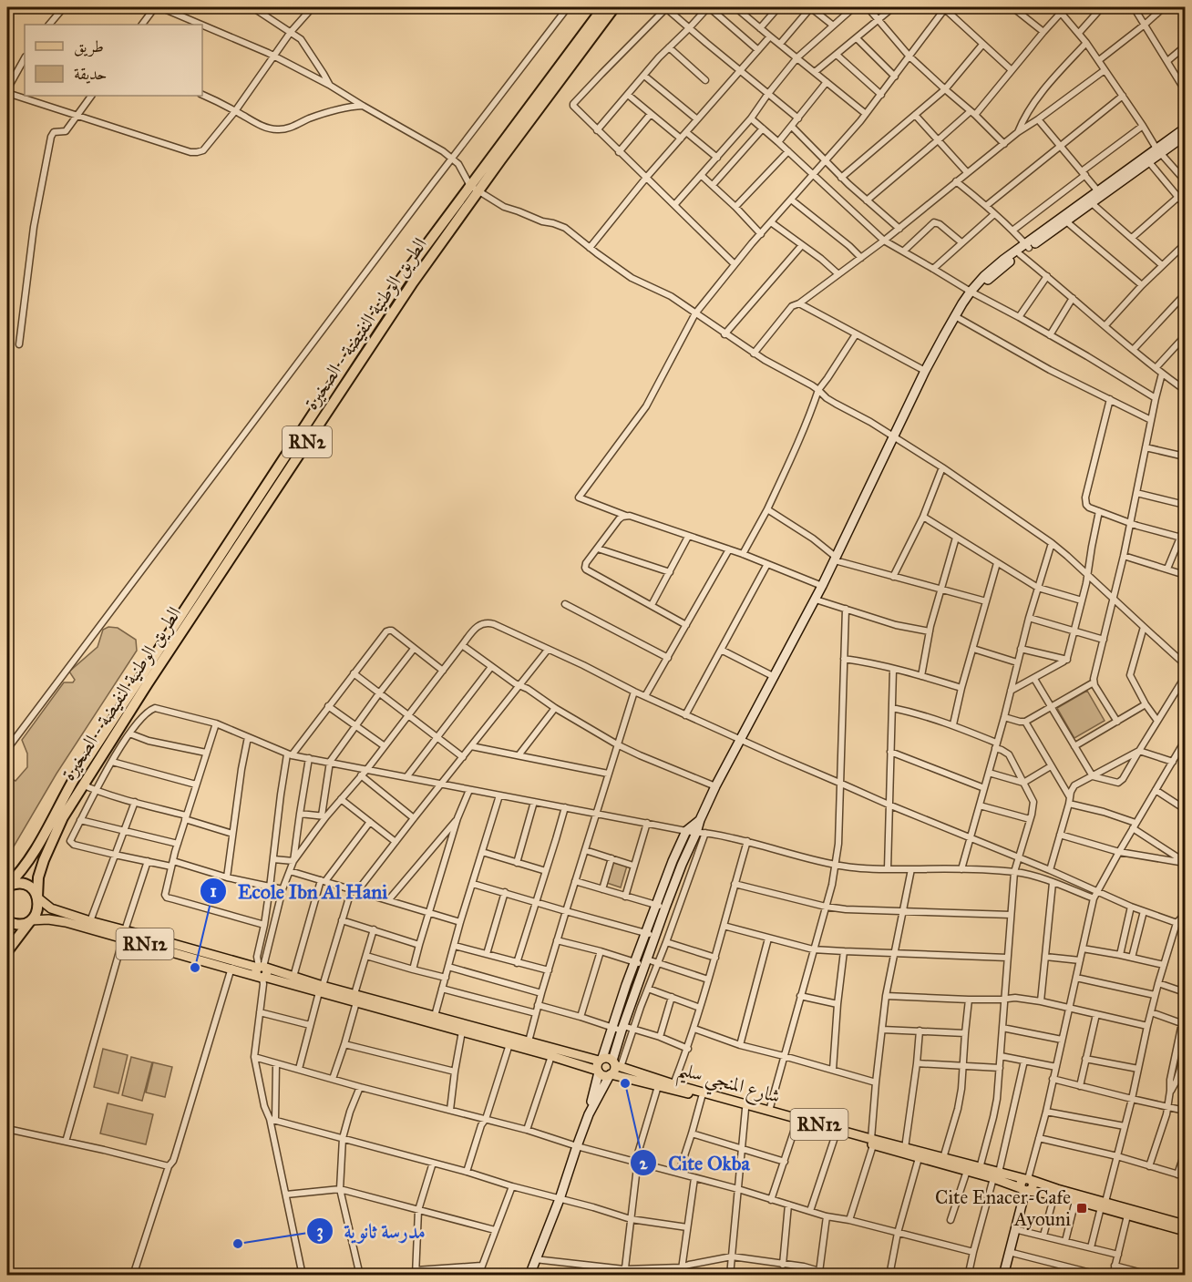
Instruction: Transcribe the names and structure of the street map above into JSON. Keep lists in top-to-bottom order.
{
  "streets": {
    "highway": ["الطريق الوطنية النفيضة - الصخيرة", "RN2"],
    "main road": ["RN12", "شارع المنجي سليم"]
  },
  "crossings": [
    ["الطريق الوطنية النفيضة - الصخيرة", "RN12"],
    ["RN12", "شارع المنجي سليم"]
  ],
  "places": {
    "other": ["Ecole Ibn Al Hani", "Cite Okba", "مدرسة ثانوية"],
    "transit": ["Cite Enacer-Cafe Ayouni"]
  },
  "legend": ["طريق", "حديقة"]
}
